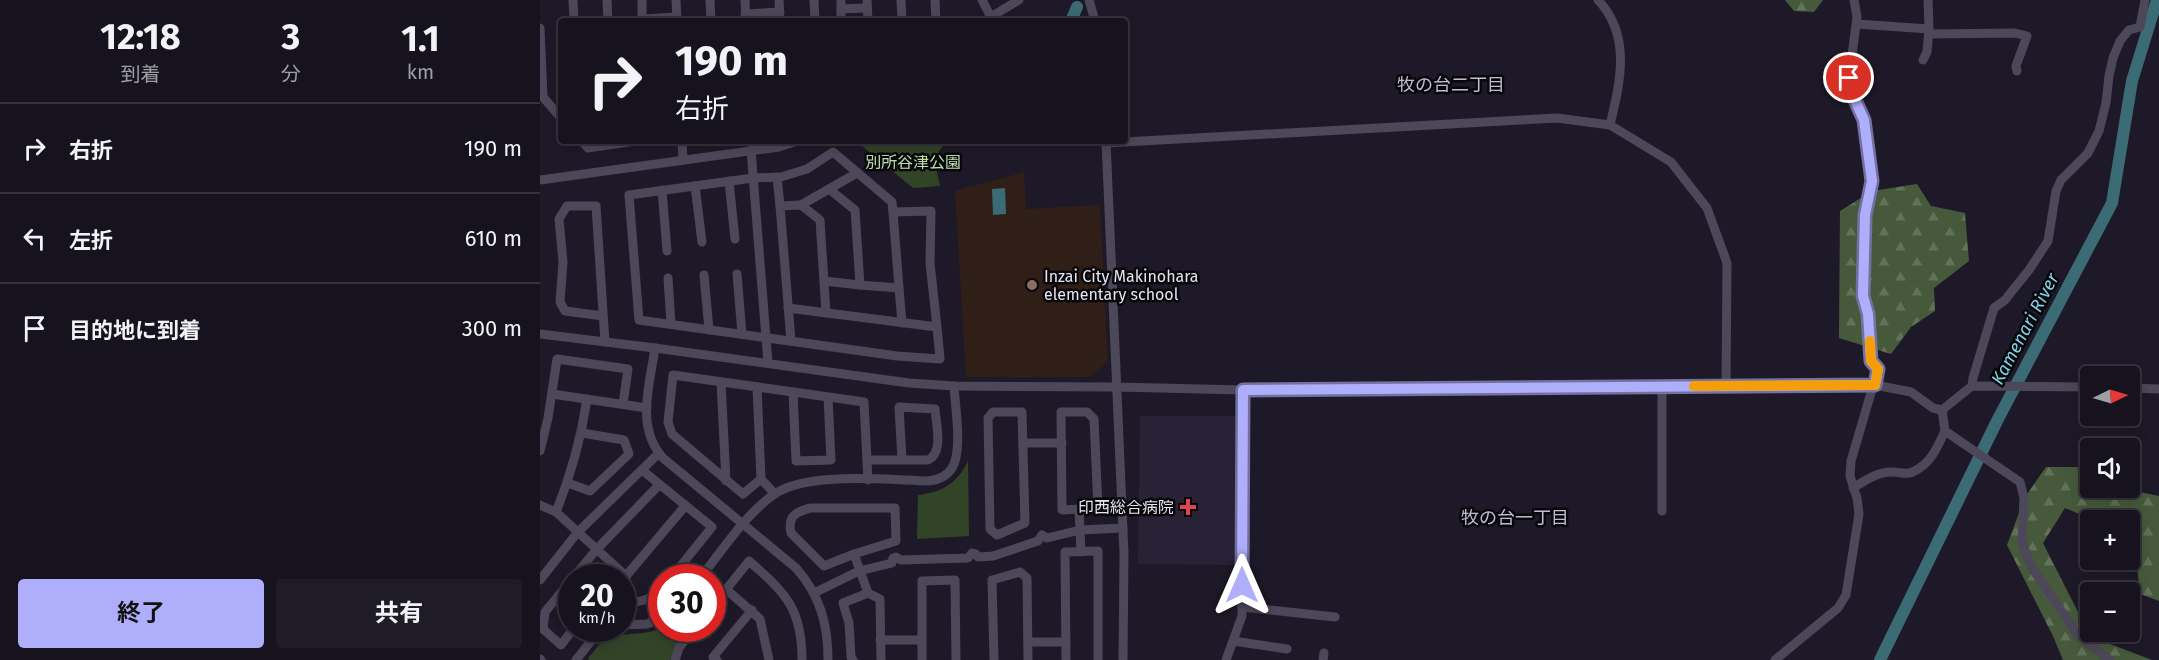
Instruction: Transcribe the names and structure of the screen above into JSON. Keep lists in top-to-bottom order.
{
  "districts": ["牧の台二丁目", "牧の台一丁目"],
  "water": ["Kamenari River"],
  "parks": ["別所谷津公園"],
  "places": {
    "other": ["Inzai City Makinohara elementary school"],
    "health": ["印西総合病院"]
  },
  "north": "right",
  "page": {
    "eta": [
      "12:18",
      "到着",
      "3",
      "分",
      "1.1",
      "km"
    ],
    "turn": ["190 m", "右折"],
    "list": [
      {
        "name": "右折",
        "value": "190 m"
      },
      {
        "name": "左折",
        "value": "610 m"
      },
      {
        "name": "目的地に到着",
        "value": "300 m"
      }
    ],
    "map_buttons": ["+", "−"],
    "speed": "20 km/h",
    "limit": "30",
    "buttons": ["終了", "共有"]
  }
}
